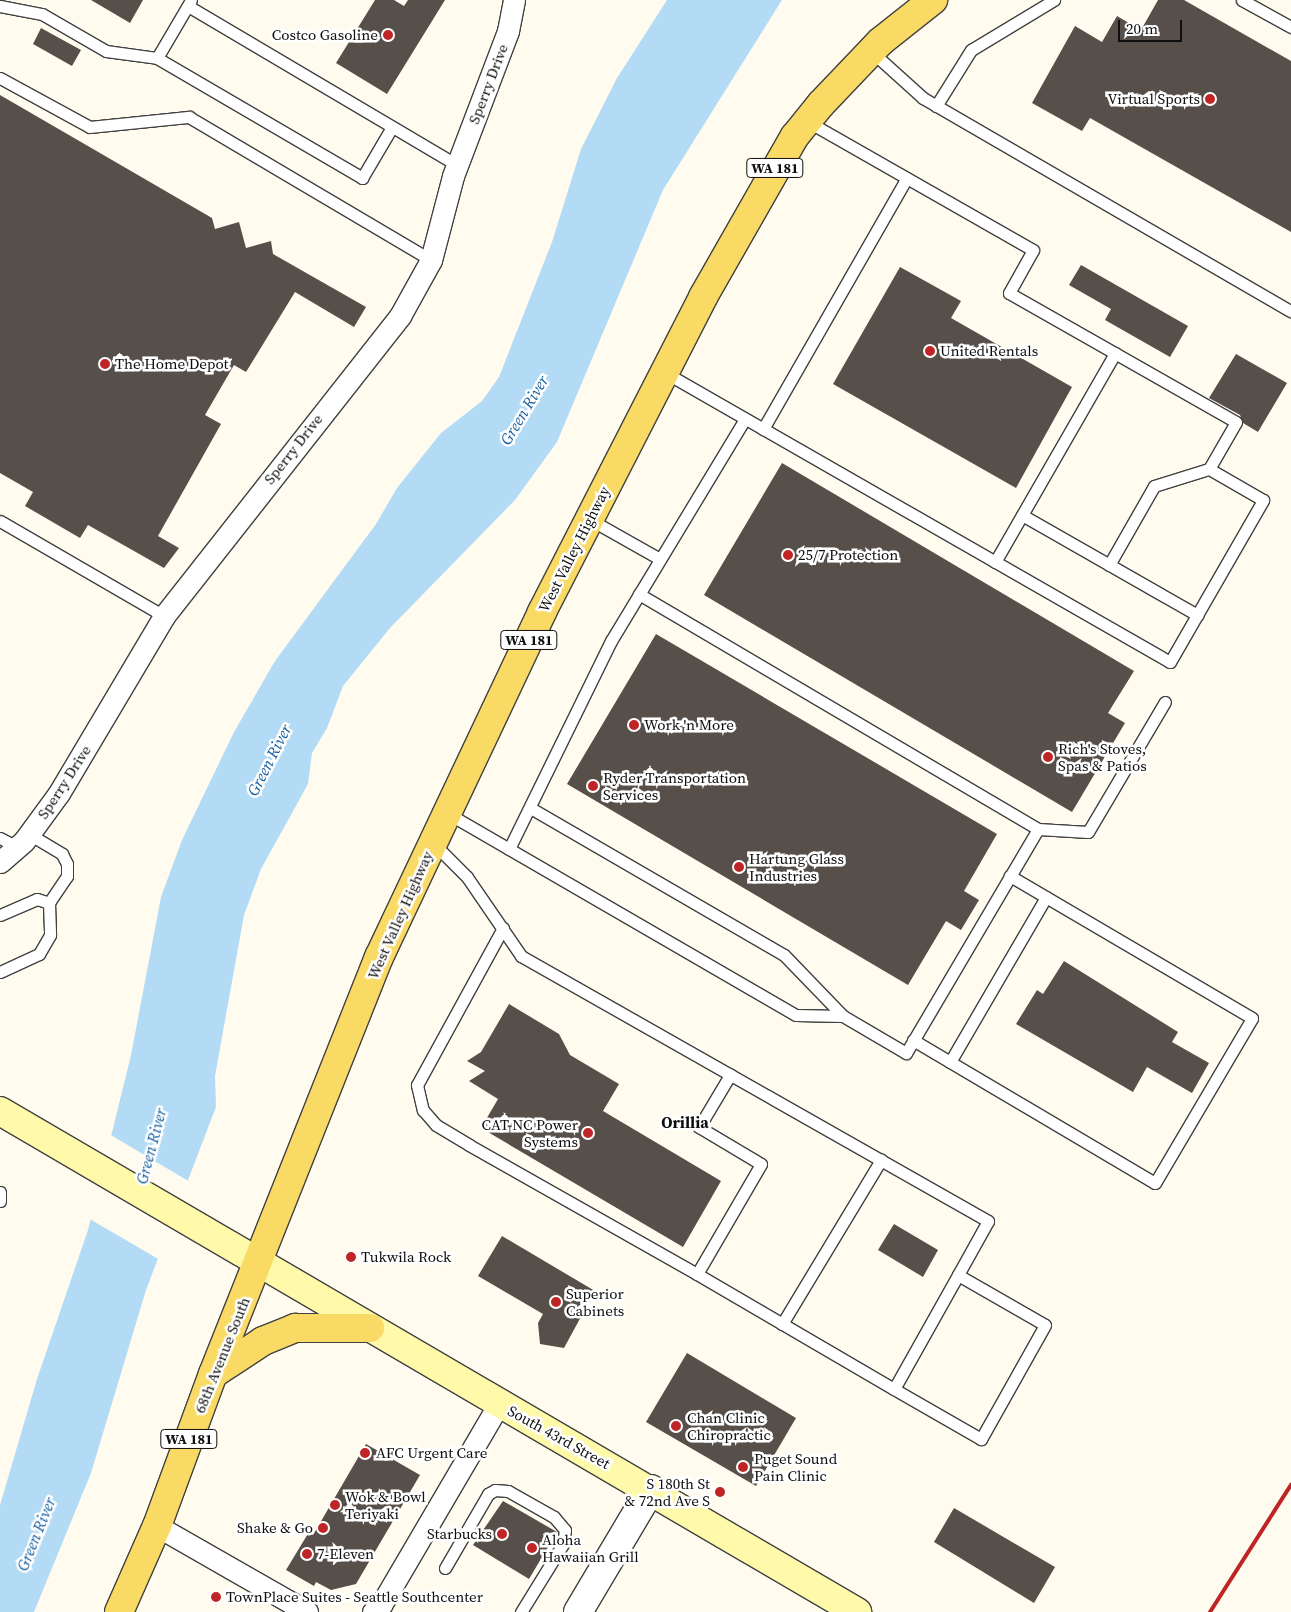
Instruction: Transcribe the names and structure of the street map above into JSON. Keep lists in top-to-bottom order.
{
  "streets": {
    "main road": [
      "WA 181",
      "West Valley Highway",
      "68th Avenue South",
      "South 43rd Street"
    ],
    "street": ["Sperry Drive"]
  },
  "crossings": [
    ["West Valley Highway", "68th Avenue South"],
    ["West Valley Highway", "South 43rd Street"],
    ["68th Avenue South", "South 43rd Street"]
  ],
  "districts": ["Orillia"],
  "water": ["Green River"],
  "places": [
    "Costco Gasoline",
    "Virtual Sports",
    "United Rentals",
    "The Home Depot",
    "25/7 Protection",
    "Work 'n More",
    "Rich's Stoves, Spas & Patios",
    "Ryder Transportation Services",
    "Hartung Glass Industries",
    "CAT NC Power Systems",
    "Tukwila Rock",
    "Superior Cabinets",
    "Chan Clinic Chiropractic",
    "AFC Urgent Care",
    "Puget Sound Pain Clinic",
    "S 180th St & 72nd Ave S",
    "Wok & Bowl Teriyaki",
    "Shake & Go",
    "Starbucks",
    "Aloha Hawaiian Grill",
    "7-Eleven",
    "TownPlace Suites - Seattle Southcenter"
  ],
  "scale_bar": "20 m"
}
